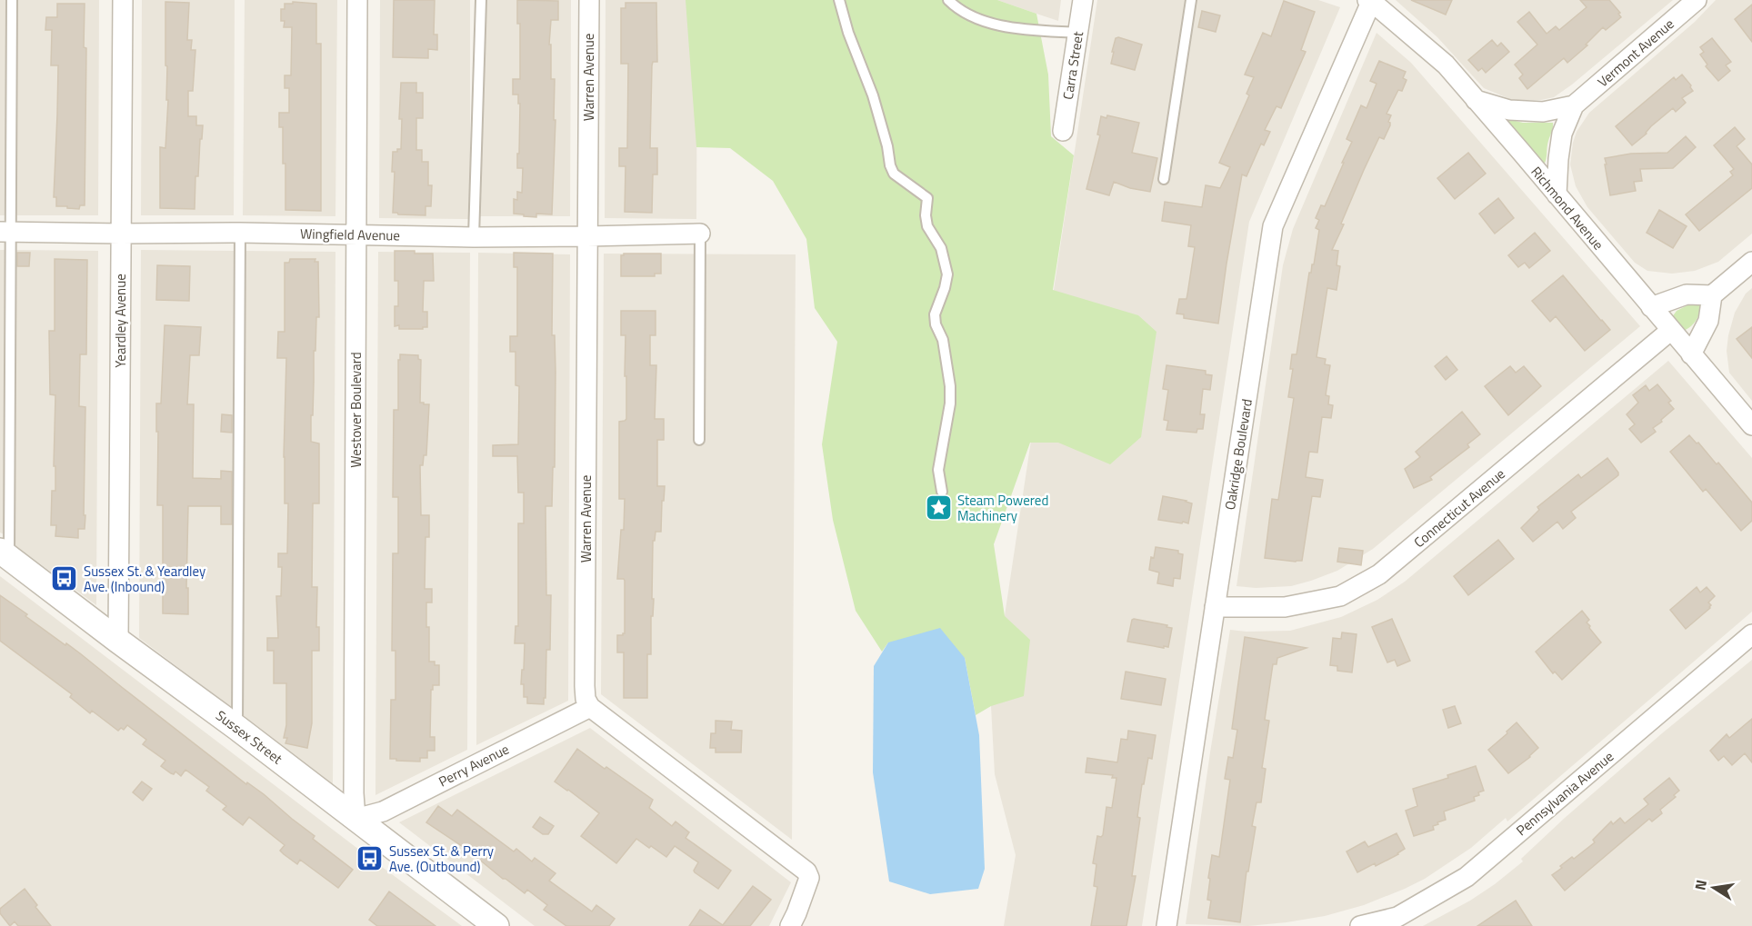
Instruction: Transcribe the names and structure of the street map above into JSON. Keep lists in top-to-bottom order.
{
  "streets": {
    "street": [
      "Vermont Avenue",
      "Carra Street",
      "Warren Avenue",
      "Richmond Avenue",
      "Wingfield Avenue",
      "Yeardley Avenue",
      "Westover Boulevard",
      "Oakridge Boulevard",
      "Connecticut Avenue",
      "Sussex Street",
      "Perry Avenue",
      "Pennsylvania Avenue"
    ]
  },
  "crossings": [
    ["Vermont Avenue", "Richmond Avenue"],
    ["Warren Avenue", "Wingfield Avenue"],
    ["Warren Avenue", "Perry Avenue"],
    ["Richmond Avenue", "Oakridge Boulevard"],
    ["Richmond Avenue", "Connecticut Avenue"],
    ["Wingfield Avenue", "Yeardley Avenue"],
    ["Wingfield Avenue", "Westover Boulevard"],
    ["Yeardley Avenue", "Sussex Street"],
    ["Westover Boulevard", "Sussex Street"],
    ["Westover Boulevard", "Perry Avenue"],
    ["Oakridge Boulevard", "Connecticut Avenue"],
    ["Sussex Street", "Perry Avenue"]
  ],
  "places": {
    "place": ["Steam Powered Machinery"],
    "bus stop": ["Sussex St. & Yeardley Ave. (Inbound)", "Sussex St. & Perry Ave. (Outbound)"]
  },
  "north": "left"
}
